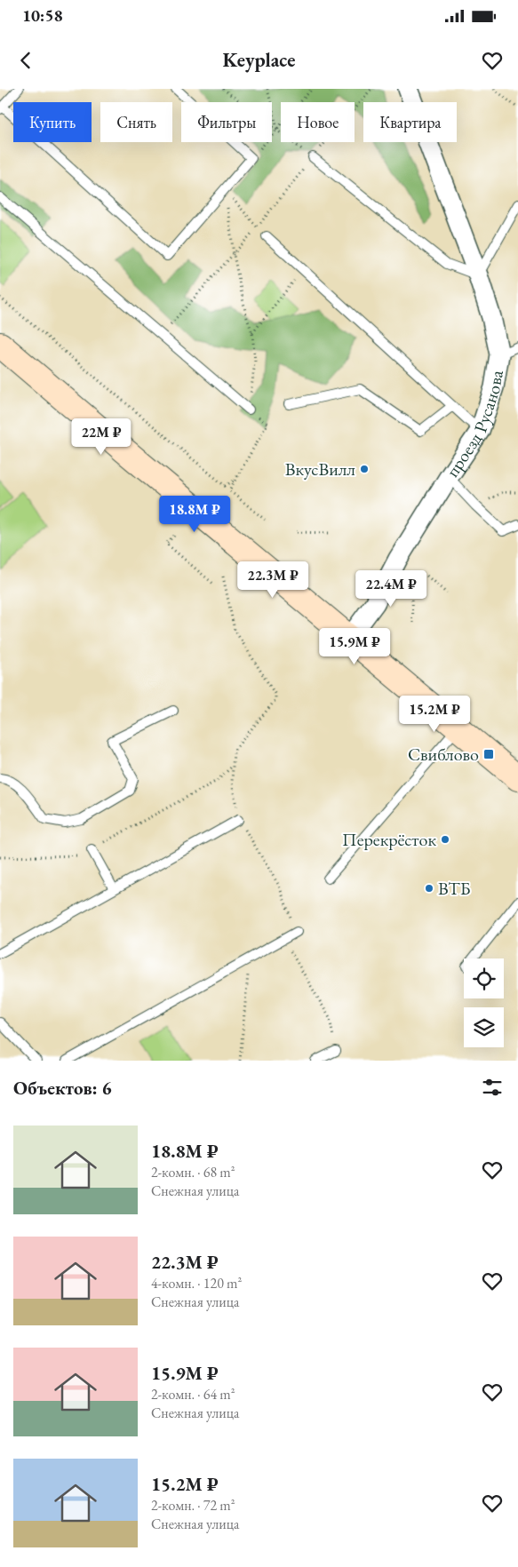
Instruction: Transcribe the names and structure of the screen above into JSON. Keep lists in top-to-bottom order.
{
  "streets": {
    "street": ["проезд Русанова"]
  },
  "places": {
    "other": ["ВкусВилл", "Перекрёсток", "ВТБ"],
    "transit": ["Свиблово"]
  },
  "page": {
    "status": "10:58",
    "header": "Keyplace",
    "chip": [
      "Купить",
      "Снять",
      "Фильтры",
      "Новое",
      "Квартира"
    ],
    "price": [
      "22M ₽",
      "18.8M ₽",
      "22.3M ₽",
      "22.4M ₽",
      "15.9M ₽",
      "15.2M ₽"
    ],
    "heading": "Объектов: 6",
    "list": [
      {
        "name": "18.8M ₽",
        "note": "2-комн. · 68 m² · Снежная улица"
      },
      {
        "name": "22.3M ₽",
        "note": "4-комн. · 120 m² · Снежная улица"
      },
      {
        "name": "15.9M ₽",
        "note": "2-комн. · 64 m² · Снежная улица"
      },
      {
        "name": "15.2M ₽",
        "note": "2-комн. · 72 m² · Снежная улица"
      }
    ]
  }
}
